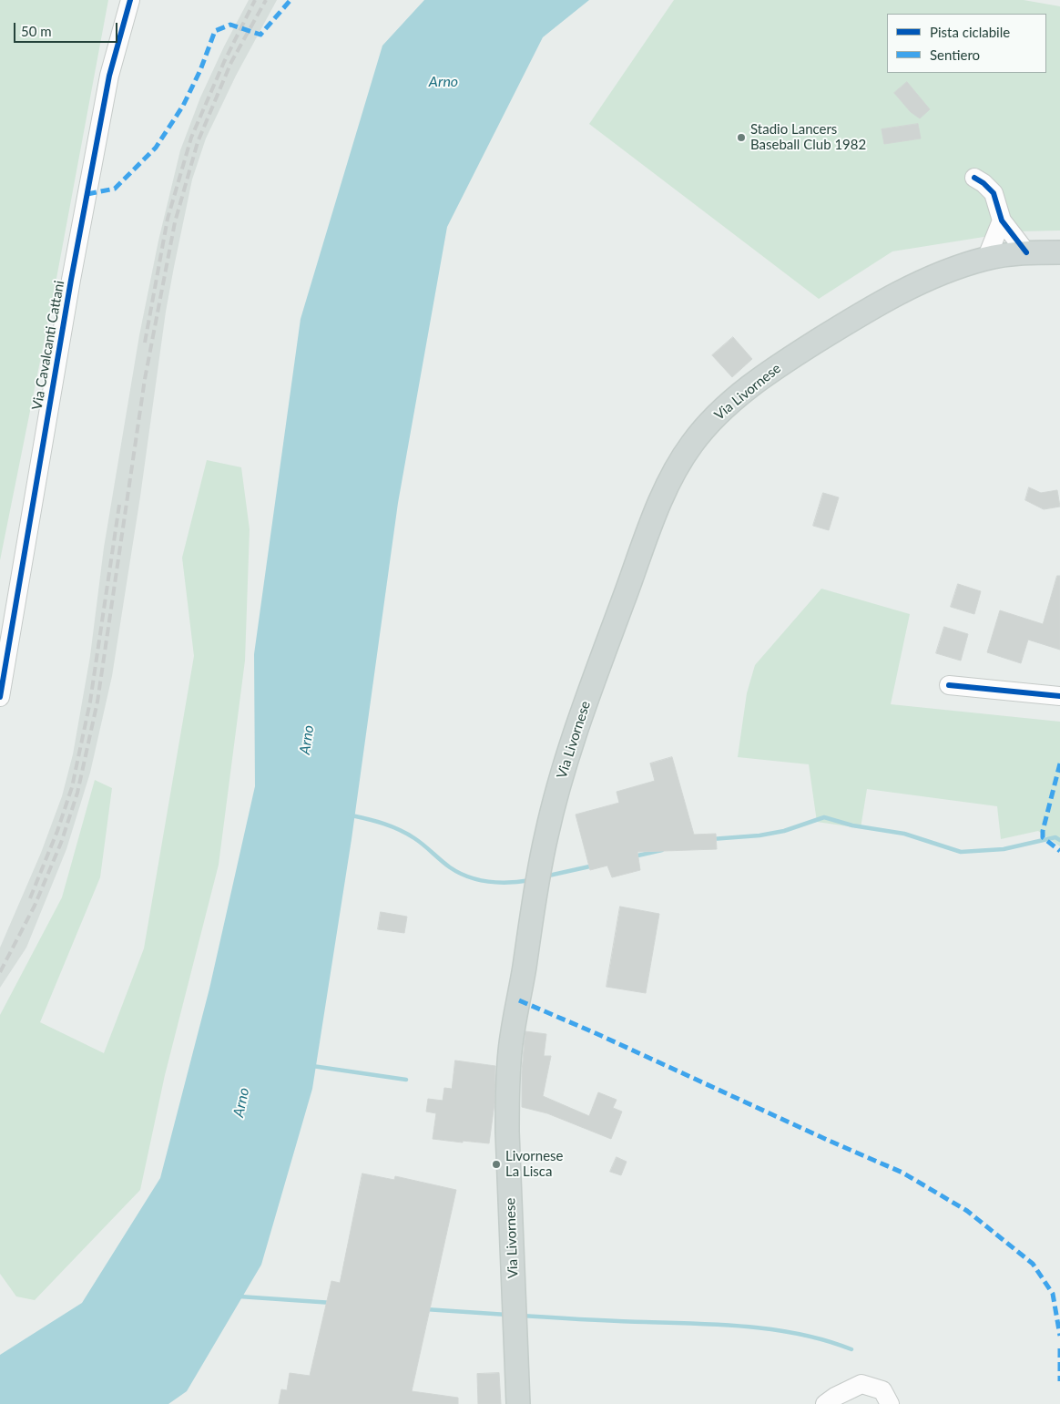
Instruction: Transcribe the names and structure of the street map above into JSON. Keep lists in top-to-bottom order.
{
  "streets": {
    "main road": ["Via Livornese"],
    "street": ["Via Cavalcanti Cattani"]
  },
  "water": ["Arno"],
  "places": ["Stadio Lancers Baseball Club 1982", "Livornese La Lisca"],
  "legend": ["Pista ciclabile", "Sentiero"],
  "scale_bar": "50 m"
}
